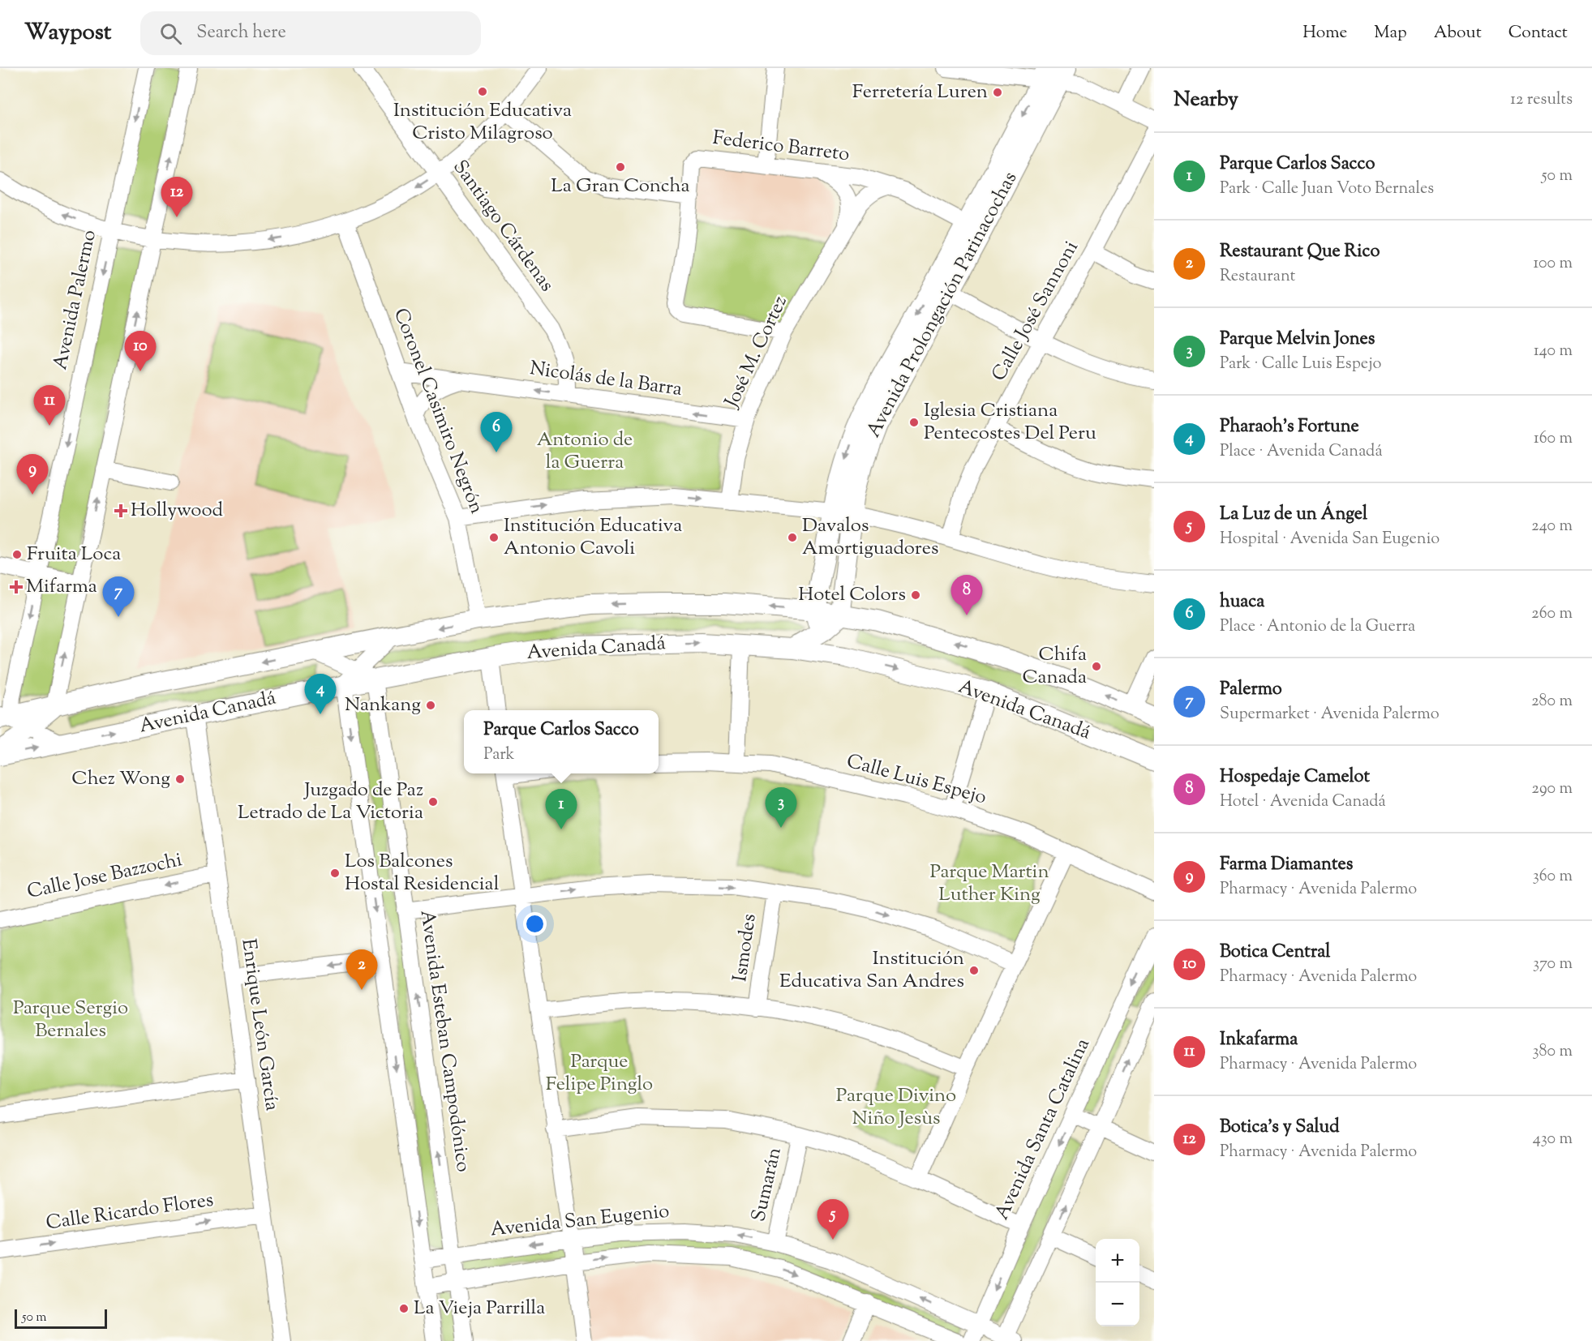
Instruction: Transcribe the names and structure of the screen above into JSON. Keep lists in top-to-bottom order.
{
  "streets": {
    "main road": ["Avenida Prolongación Parinacochas", "Avenida Canadá"],
    "street": [
      "Federico Barreto",
      "Santiago Cárdenas",
      "Avenida Palermo",
      "Calle José Sannoni",
      "José M. Cortez",
      "Nicolás de la Barra",
      "Coronel Casimiro Negrón",
      "Calle Luis Espejo",
      "Calle Jose Bazzochi",
      "Ismodes",
      "Enrique León García",
      "Avenida Esteban Campodónico",
      "Avenida Santa Catalina",
      "Sumarán",
      "Calle Ricardo Flores",
      "Avenida San Eugenio"
    ]
  },
  "crossings": [
    ["Federico Barreto", "Avenida Prolongación Parinacochas"],
    ["Federico Barreto", "José M. Cortez"],
    ["Santiago Cárdenas", "Nicolás de la Barra"],
    ["Avenida Palermo", "Avenida Canadá"],
    ["Avenida Prolongación Parinacochas", "Avenida Canadá"],
    ["José M. Cortez", "Nicolás de la Barra"],
    ["Nicolás de la Barra", "Coronel Casimiro Negrón"],
    ["Coronel Casimiro Negrón", "Avenida Canadá"],
    ["Avenida Canadá", "Enrique León García"],
    ["Avenida Canadá", "Avenida Esteban Campodónico"],
    ["Calle Jose Bazzochi", "Enrique León García"],
    ["Enrique León García", "Calle Ricardo Flores"],
    ["Avenida Esteban Campodónico", "Avenida San Eugenio"],
    ["Avenida Santa Catalina", "Avenida San Eugenio"],
    ["Sumarán", "Avenida San Eugenio"]
  ],
  "one_way": ["Calle Jose Bazzochi"],
  "parks": [
    "Antonio de la Guerra",
    "Parque Martin Luther King",
    "Parque Sergio Bernales",
    "Parque Felipe Pinglo",
    "Parque Divino Niño Jesùs"
  ],
  "places": {
    "other": [
      "Institución Educativa Cristo Milagroso",
      "Ferretería Luren",
      "La Gran Concha",
      "Iglesia Cristiana Pentecostes Del Peru",
      "Institución Educativa Antonio Cavoli",
      "Davalos Amortiguadores",
      "Fruita Loca",
      "Hotel Colors",
      "Chifa Canada",
      "Nankang",
      "Chez Wong",
      "Juzgado de Paz Letrado de La Victoria",
      "Los Balcones Hostal Residencial",
      "Institución Educativa San Andres",
      "La Vieja Parrilla"
    ],
    "health": ["Hollywood", "Mifarma"]
  },
  "scale_bar": "50 m",
  "page": {
    "header": "Waypost",
    "search": "Search here",
    "nav": [
      "Home",
      "Map",
      "About",
      "Contact"
    ],
    "heading": ["Nearby", "12 results"],
    "list": [
      {
        "mark": "1",
        "name": "Parque Carlos Sacco",
        "note": "Park · Calle Juan Voto Bernales",
        "value": "50 m"
      },
      {
        "mark": "2",
        "name": "Restaurant Que Rico",
        "note": "Restaurant",
        "value": "100 m"
      },
      {
        "mark": "3",
        "name": "Parque Melvin Jones",
        "note": "Park · Calle Luis Espejo",
        "value": "140 m"
      },
      {
        "mark": "4",
        "name": "Pharaoh's Fortune",
        "note": "Place · Avenida Canadá",
        "value": "160 m"
      },
      {
        "mark": "5",
        "name": "La Luz de un Ángel",
        "note": "Hospital · Avenida San Eugenio",
        "value": "240 m"
      },
      {
        "mark": "6",
        "name": "huaca",
        "note": "Place · Antonio de la Guerra",
        "value": "260 m"
      },
      {
        "mark": "7",
        "name": "Palermo",
        "note": "Supermarket · Avenida Palermo",
        "value": "280 m"
      },
      {
        "mark": "8",
        "name": "Hospedaje Camelot",
        "note": "Hotel · Avenida Canadá",
        "value": "290 m"
      },
      {
        "mark": "9",
        "name": "Farma Diamantes",
        "note": "Pharmacy · Avenida Palermo",
        "value": "360 m"
      },
      {
        "mark": "10",
        "name": "Botica Central",
        "note": "Pharmacy · Avenida Palermo",
        "value": "370 m"
      },
      {
        "mark": "11",
        "name": "Inkafarma",
        "note": "Pharmacy · Avenida Palermo",
        "value": "380 m"
      },
      {
        "mark": "12",
        "name": "Botica's y Salud",
        "note": "Pharmacy · Avenida Palermo",
        "value": "430 m"
      }
    ],
    "pins": [
      "12",
      "10",
      "11",
      "6",
      "9",
      "8",
      "7",
      "4",
      "3",
      "1",
      "2",
      "5"
    ],
    "popup": ["Parque Carlos Sacco", "Park"],
    "map_buttons": ["+", "−"],
    "scale": "50 m"
  }
}
